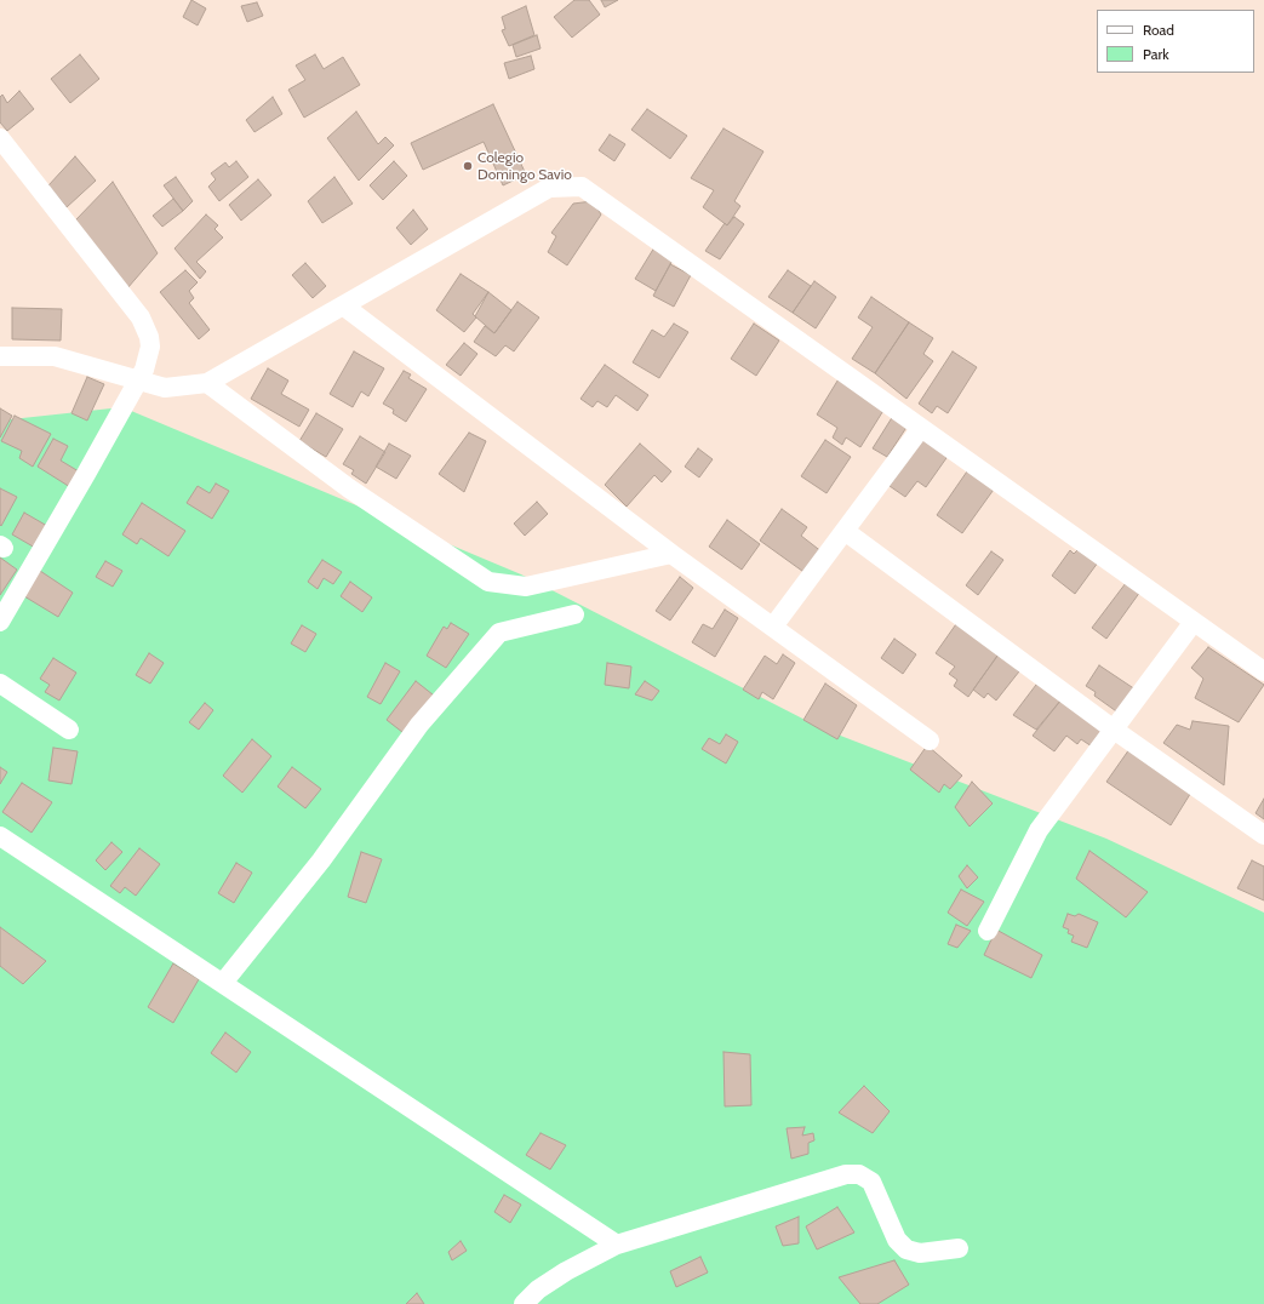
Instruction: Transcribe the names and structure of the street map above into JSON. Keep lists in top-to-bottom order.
{
  "places": ["Colegio Domingo Savio"],
  "legend": ["Road", "Park"]
}
